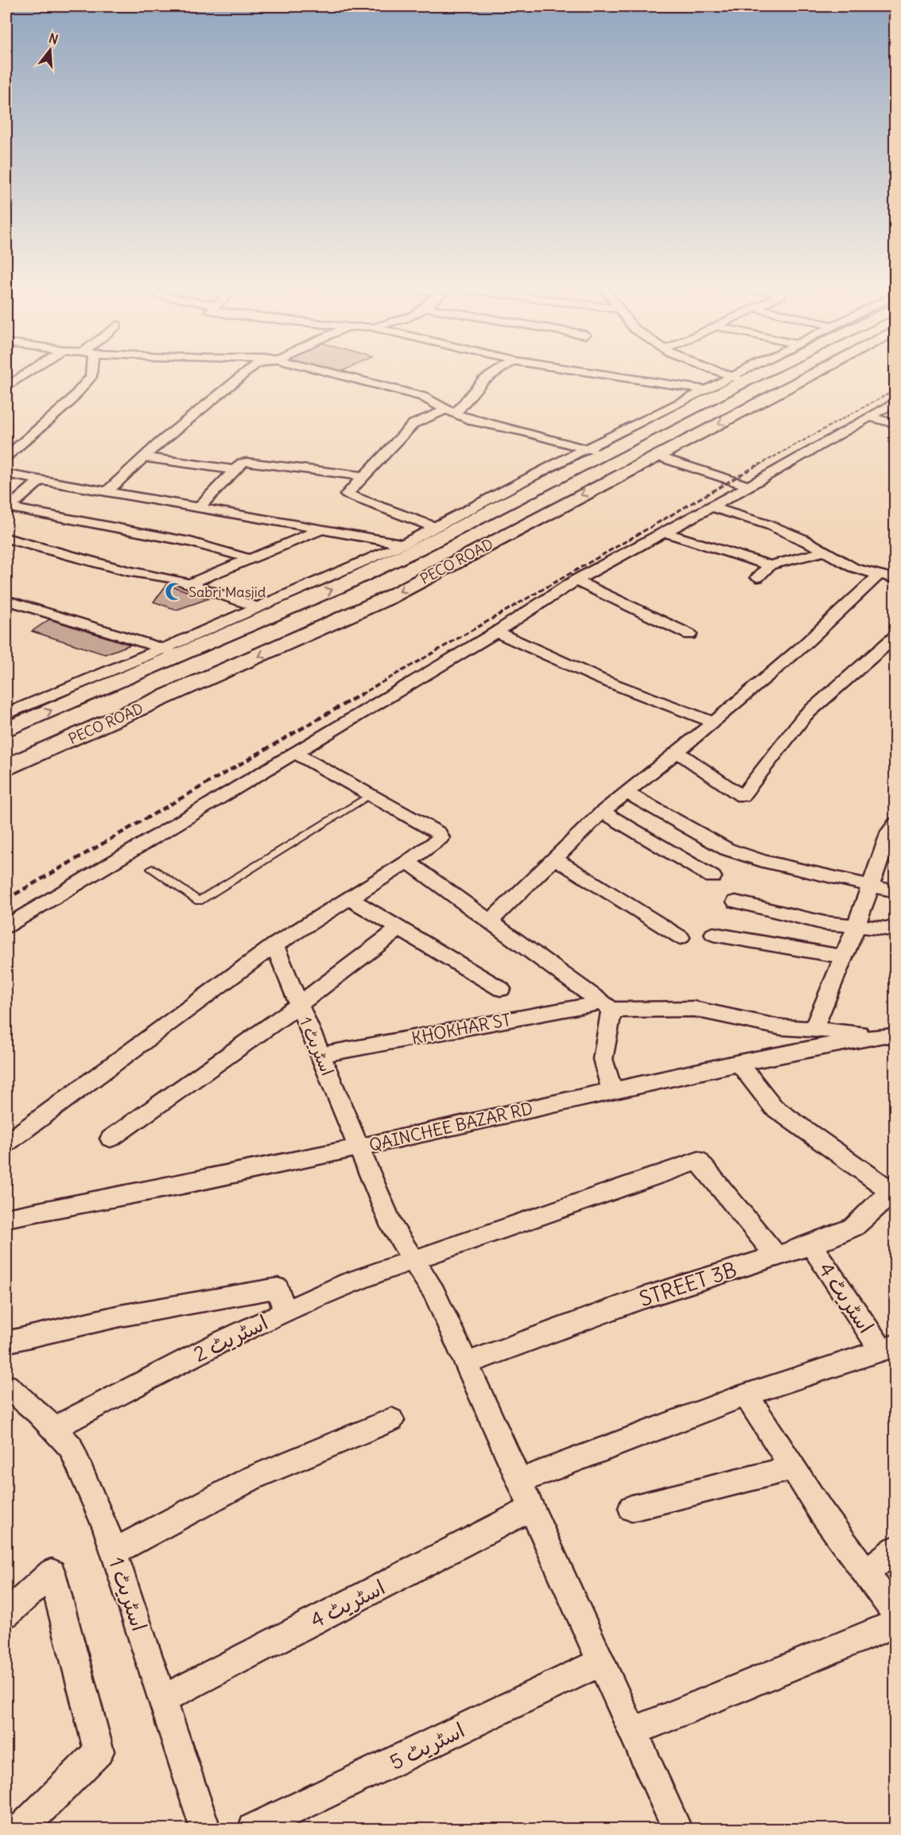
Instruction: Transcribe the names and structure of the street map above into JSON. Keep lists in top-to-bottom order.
{
  "streets": {
    "main road": ["PECO ROAD"],
    "street": [
      "KHOKHAR ST",
      "اسٹریٹ 1",
      "QAINCHEE BAZAR RD",
      "STREET 3B",
      "اسٹریٹ 4",
      "اسٹریٹ 2",
      "اسٹریٹ 5"
    ]
  },
  "crossings": [
    ["KHOKHAR ST", "اسٹریٹ 1"],
    ["KHOKHAR ST", "QAINCHEE BAZAR RD"],
    ["اسٹریٹ 1", "QAINCHEE BAZAR RD"],
    ["اسٹریٹ 1", "STREET 3B"],
    ["اسٹریٹ 1", "اسٹریٹ 4"],
    ["اسٹریٹ 1", "اسٹریٹ 2"],
    ["اسٹریٹ 1", "اسٹریٹ 5"],
    ["STREET 3B", "اسٹریٹ 4"],
    ["STREET 3B", "اسٹریٹ 2"]
  ],
  "places": {
    "mosque": ["Sabri Masjid"]
  },
  "north": "top"
}
